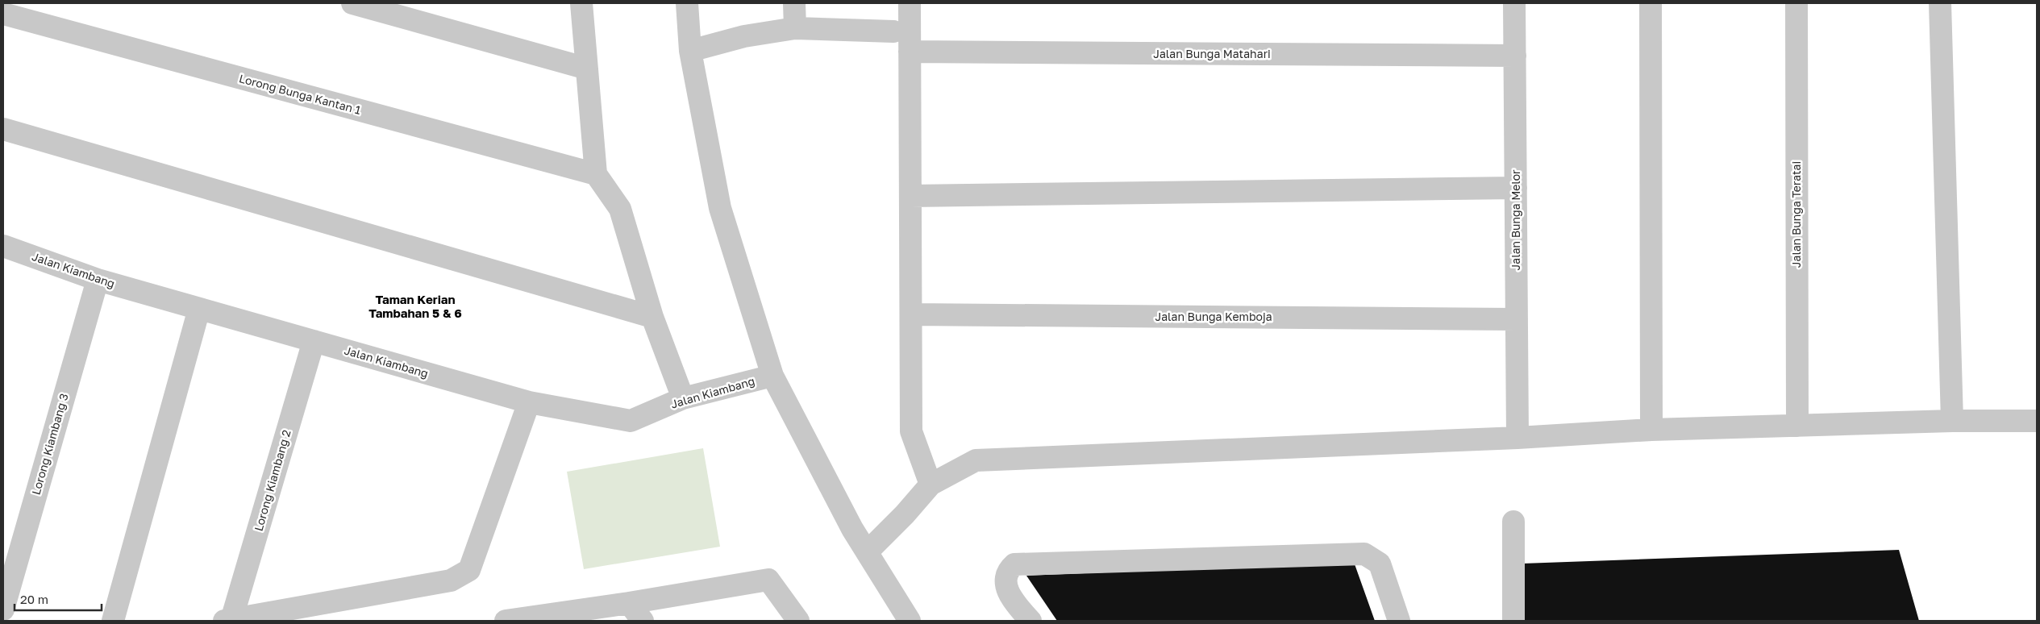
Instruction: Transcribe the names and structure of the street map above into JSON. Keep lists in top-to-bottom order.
{
  "streets": {
    "street": [
      "Jalan Bunga Matahari",
      "Lorong Bunga Kantan 1",
      "Jalan Bunga Teratai",
      "Jalan Bunga Melor",
      "Jalan Kiambang",
      "Jalan Bunga Kemboja",
      "Lorong Kiambang 3",
      "Lorong Kiambang 2"
    ]
  },
  "crossings": [
    ["Jalan Bunga Matahari", "Jalan Bunga Melor"],
    ["Jalan Bunga Melor", "Jalan Bunga Kemboja"],
    ["Jalan Kiambang", "Lorong Kiambang 3"],
    ["Jalan Kiambang", "Lorong Kiambang 2"]
  ],
  "districts": ["Taman Kerian Tambahan 5 & 6"],
  "scale_bar": "20 m"
}
